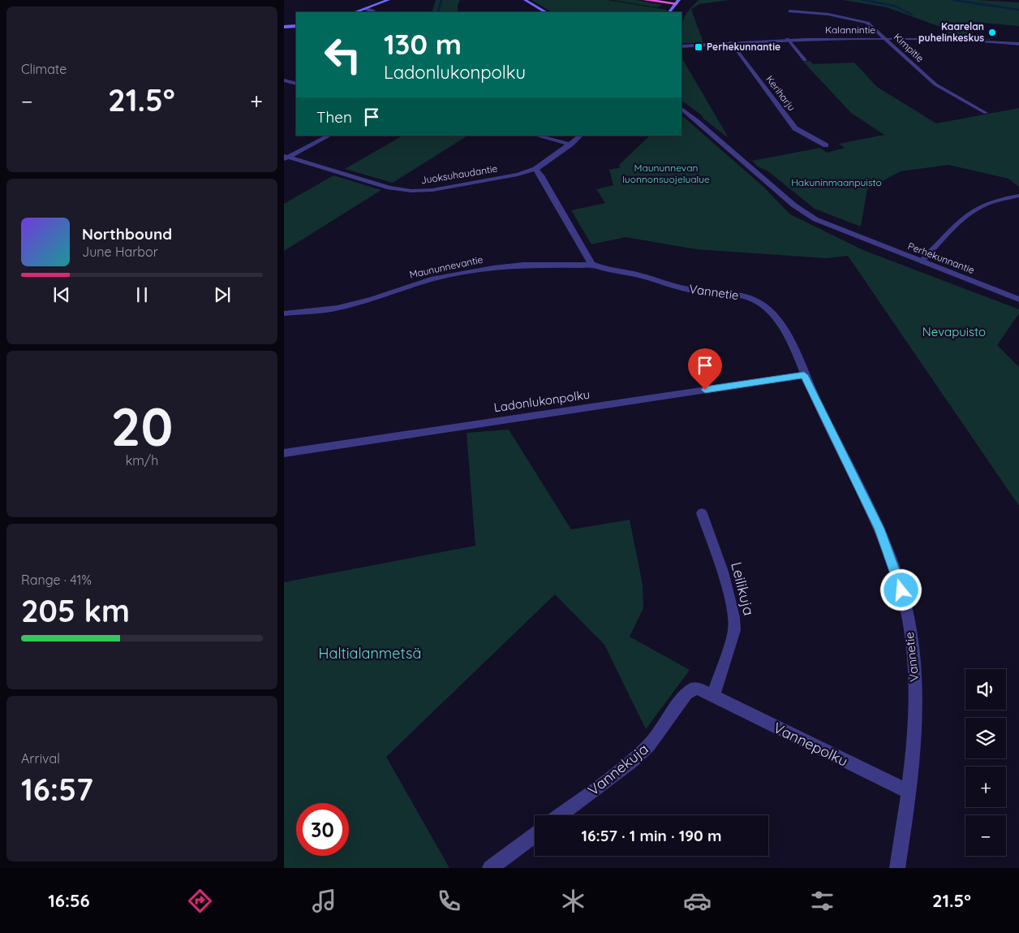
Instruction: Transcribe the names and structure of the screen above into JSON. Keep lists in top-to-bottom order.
{
  "streets": {
    "street": [
      "Kalannintie",
      "Kimpitie",
      "Keriharju",
      "Juoksuhaudantie",
      "Perhekunnantie",
      "Maununnevantie",
      "Vannetie",
      "Ladonlukonpolku",
      "Leilikuja",
      "Vannepolku",
      "Vannekuja"
    ]
  },
  "crossings": [
    ["Kalannintie", "Kimpitie"],
    ["Kalannintie", "Keriharju"],
    ["Maununnevantie", "Vannetie"],
    ["Vannetie", "Ladonlukonpolku"],
    ["Vannetie", "Vannepolku"],
    ["Leilikuja", "Vannepolku"],
    ["Leilikuja", "Vannekuja"],
    ["Vannepolku", "Vannekuja"]
  ],
  "parks": [
    "Maununnevan luonnonsuojelualue",
    "Hakuninmaanpuisto",
    "Nevapuisto",
    "Haltialanmetsä"
  ],
  "places": {
    "other": ["Kaarelan puhelinkeskus"],
    "transit": ["Perhekunnantie"]
  },
  "page": {
    "tile": [
      "Climate",
      ["20", "km/h"],
      ["Range · 41%", "205 km"],
      ["Arrival", "16:57"]
    ],
    "turn": ["130 m", "Ladonlukonpolku"],
    "heat": ["−", "21.5°", "+"],
    "then": "Then",
    "song": ["Northbound", "June Harbor"],
    "map_buttons": ["+", "−"],
    "limit": "30",
    "trip": "16:57 · 1 min · 190 m",
    "tabs": ["16:56", "21.5°"]
  }
}
